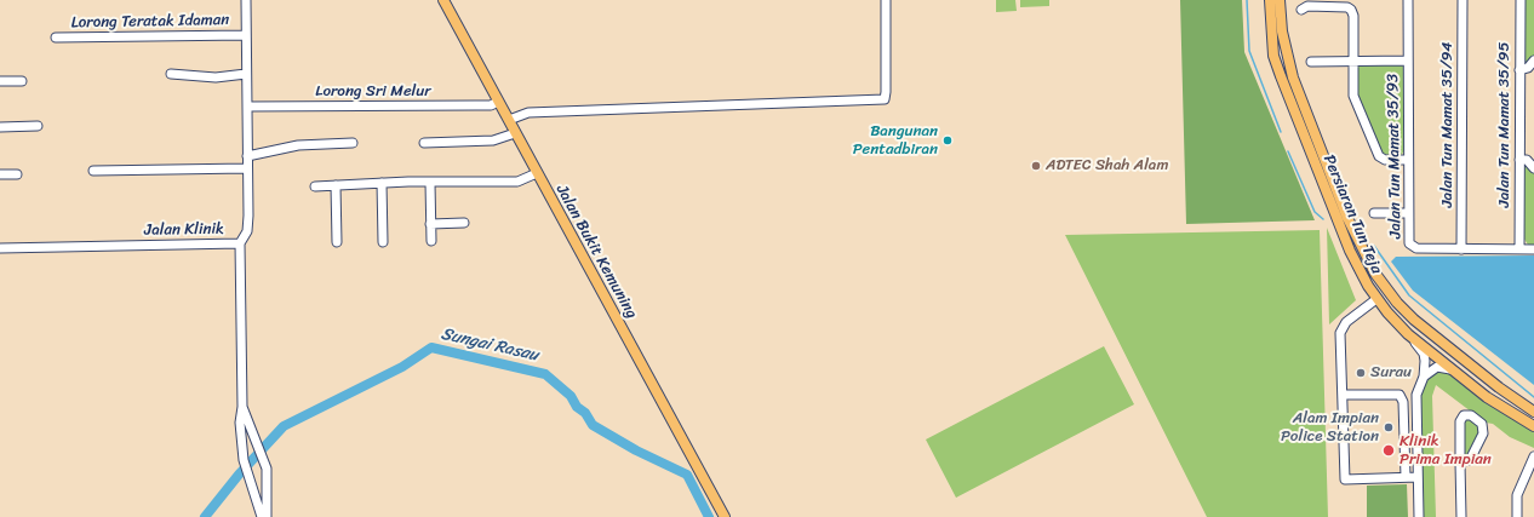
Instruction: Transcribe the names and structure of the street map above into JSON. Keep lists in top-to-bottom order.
{
  "streets": {
    "main road": ["Persiaran Tun Teja", "Jalan Bukit Kemuning"],
    "street": [
      "Lorong Teratak Idaman",
      "Lorong Sri Melur",
      "Jalan Tun Mamat 35/94",
      "Jalan Tun Mamat 35/95",
      "Jalan Tun Mamat 35/93",
      "Jalan Klinik"
    ]
  },
  "crossings": [
    ["Lorong Teratak Idaman", "Jalan Klinik"],
    ["Lorong Sri Melur", "Jalan Klinik"],
    ["Lorong Sri Melur", "Jalan Bukit Kemuning"],
    ["Jalan Tun Mamat 35/94", "Jalan Tun Mamat 35/93"],
    ["Jalan Tun Mamat 35/95", "Jalan Tun Mamat 35/93"]
  ],
  "water": ["Sungai Rasau"],
  "places": [
    "Bangunan Pentadbiran",
    "ADTEC Shah Alam",
    "Surau",
    "Alam Impian Police Station",
    "Klinik Prima Impian"
  ]
}
